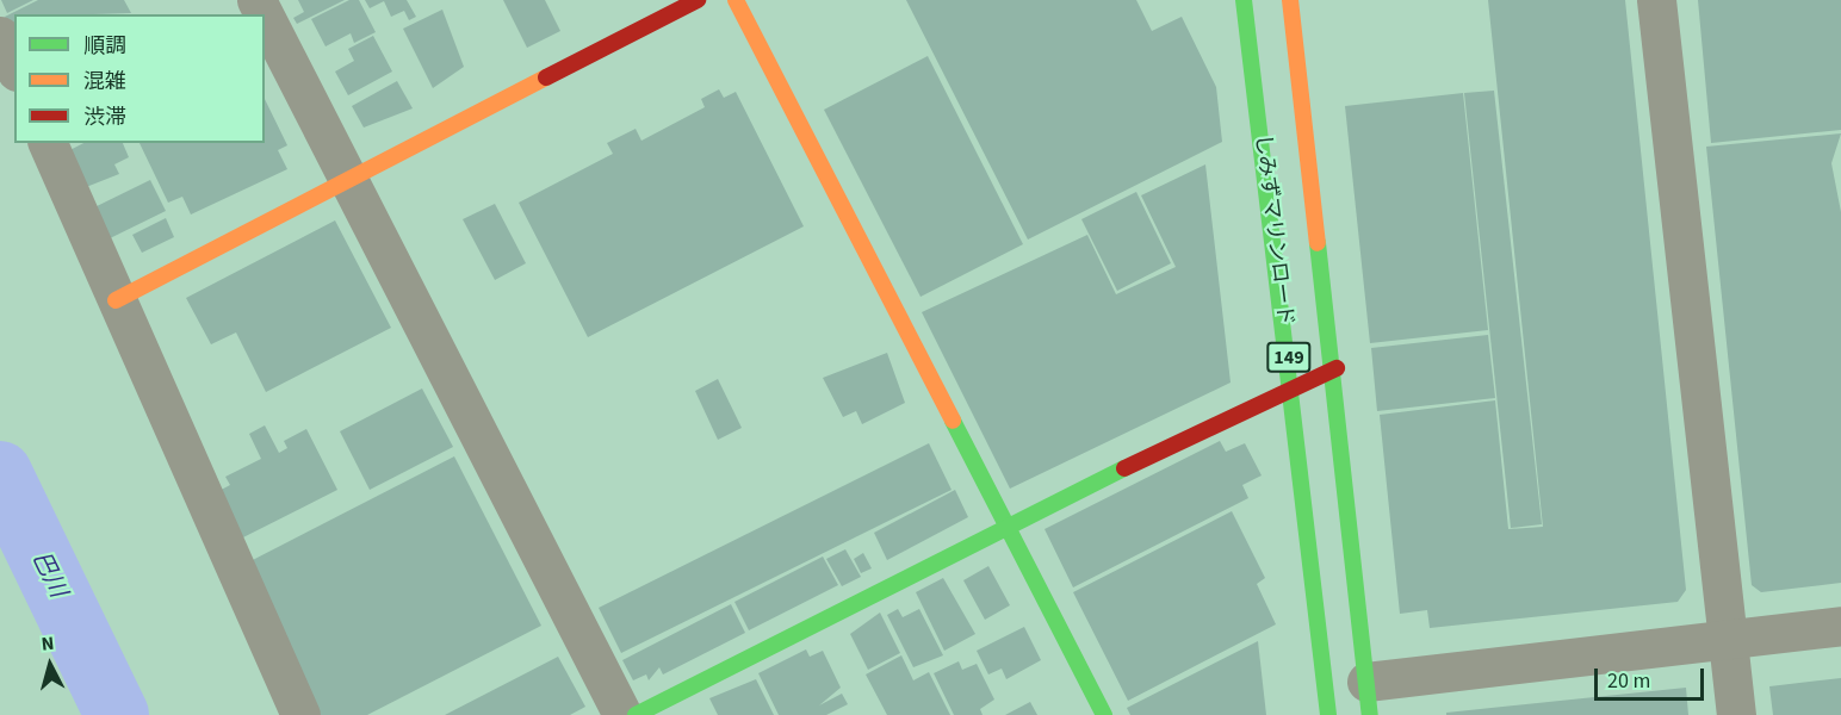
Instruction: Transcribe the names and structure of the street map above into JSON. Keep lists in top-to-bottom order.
{
  "streets": {
    "main road": ["しみずマリンロード", "149"]
  },
  "water": ["巴川"],
  "legend": ["順調", "混雑", "渋滞"],
  "scale_bar": "20 m",
  "north": "top"
}
